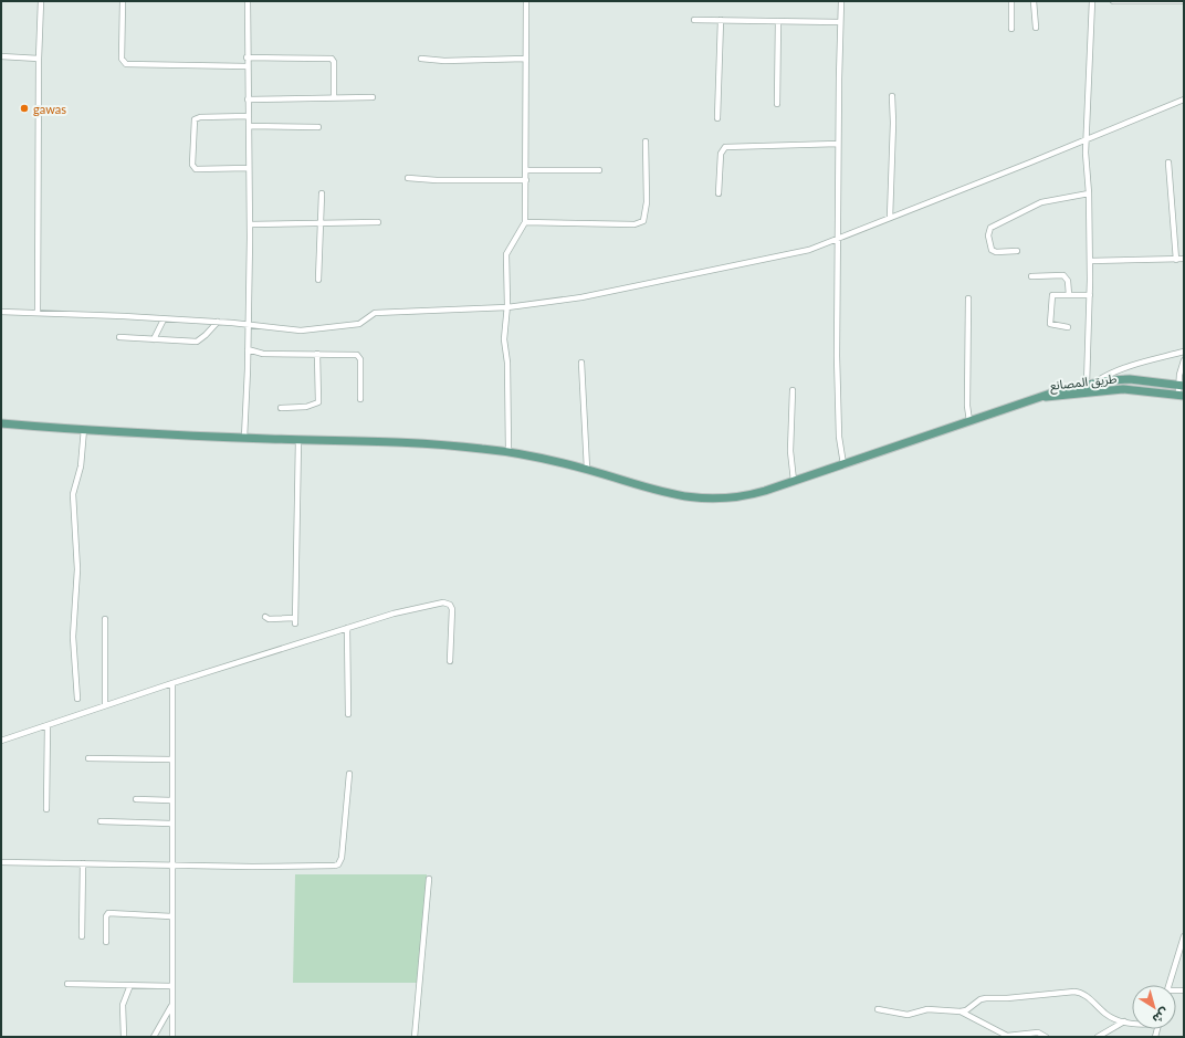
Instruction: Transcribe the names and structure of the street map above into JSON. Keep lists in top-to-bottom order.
{
  "streets": {
    "main road": ["طريق المصانع"]
  },
  "places": ["gawas"],
  "north": "bottom right"
}
